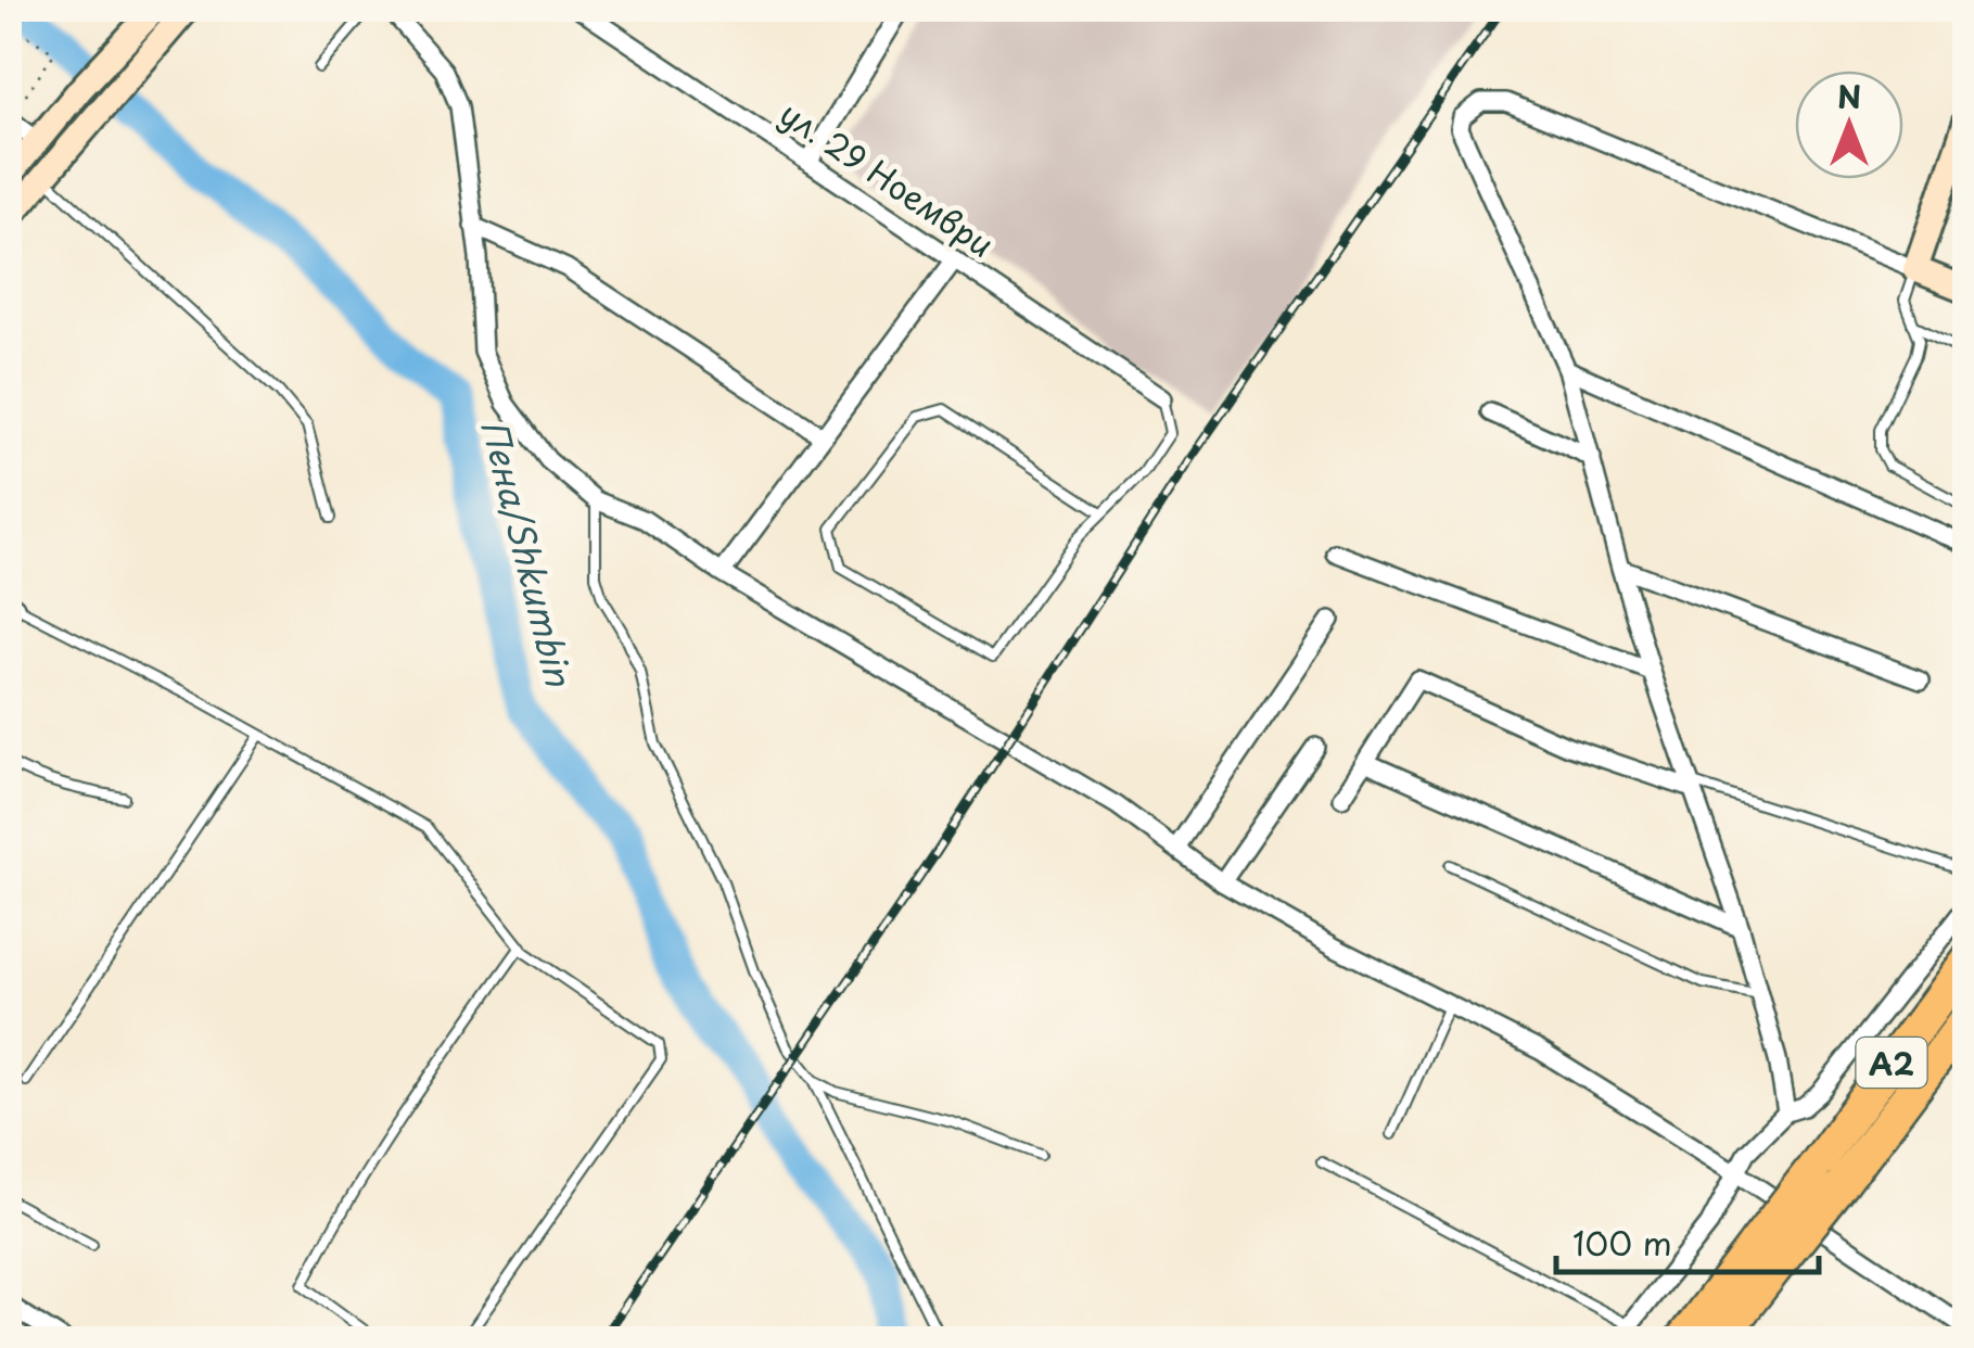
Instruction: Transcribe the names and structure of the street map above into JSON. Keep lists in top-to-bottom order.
{
  "streets": {
    "highway": ["A2"],
    "street": ["ул. 29 Ноември"]
  },
  "water": ["Пена/Shkumbin"],
  "scale_bar": "100 m",
  "north": "top"
}
